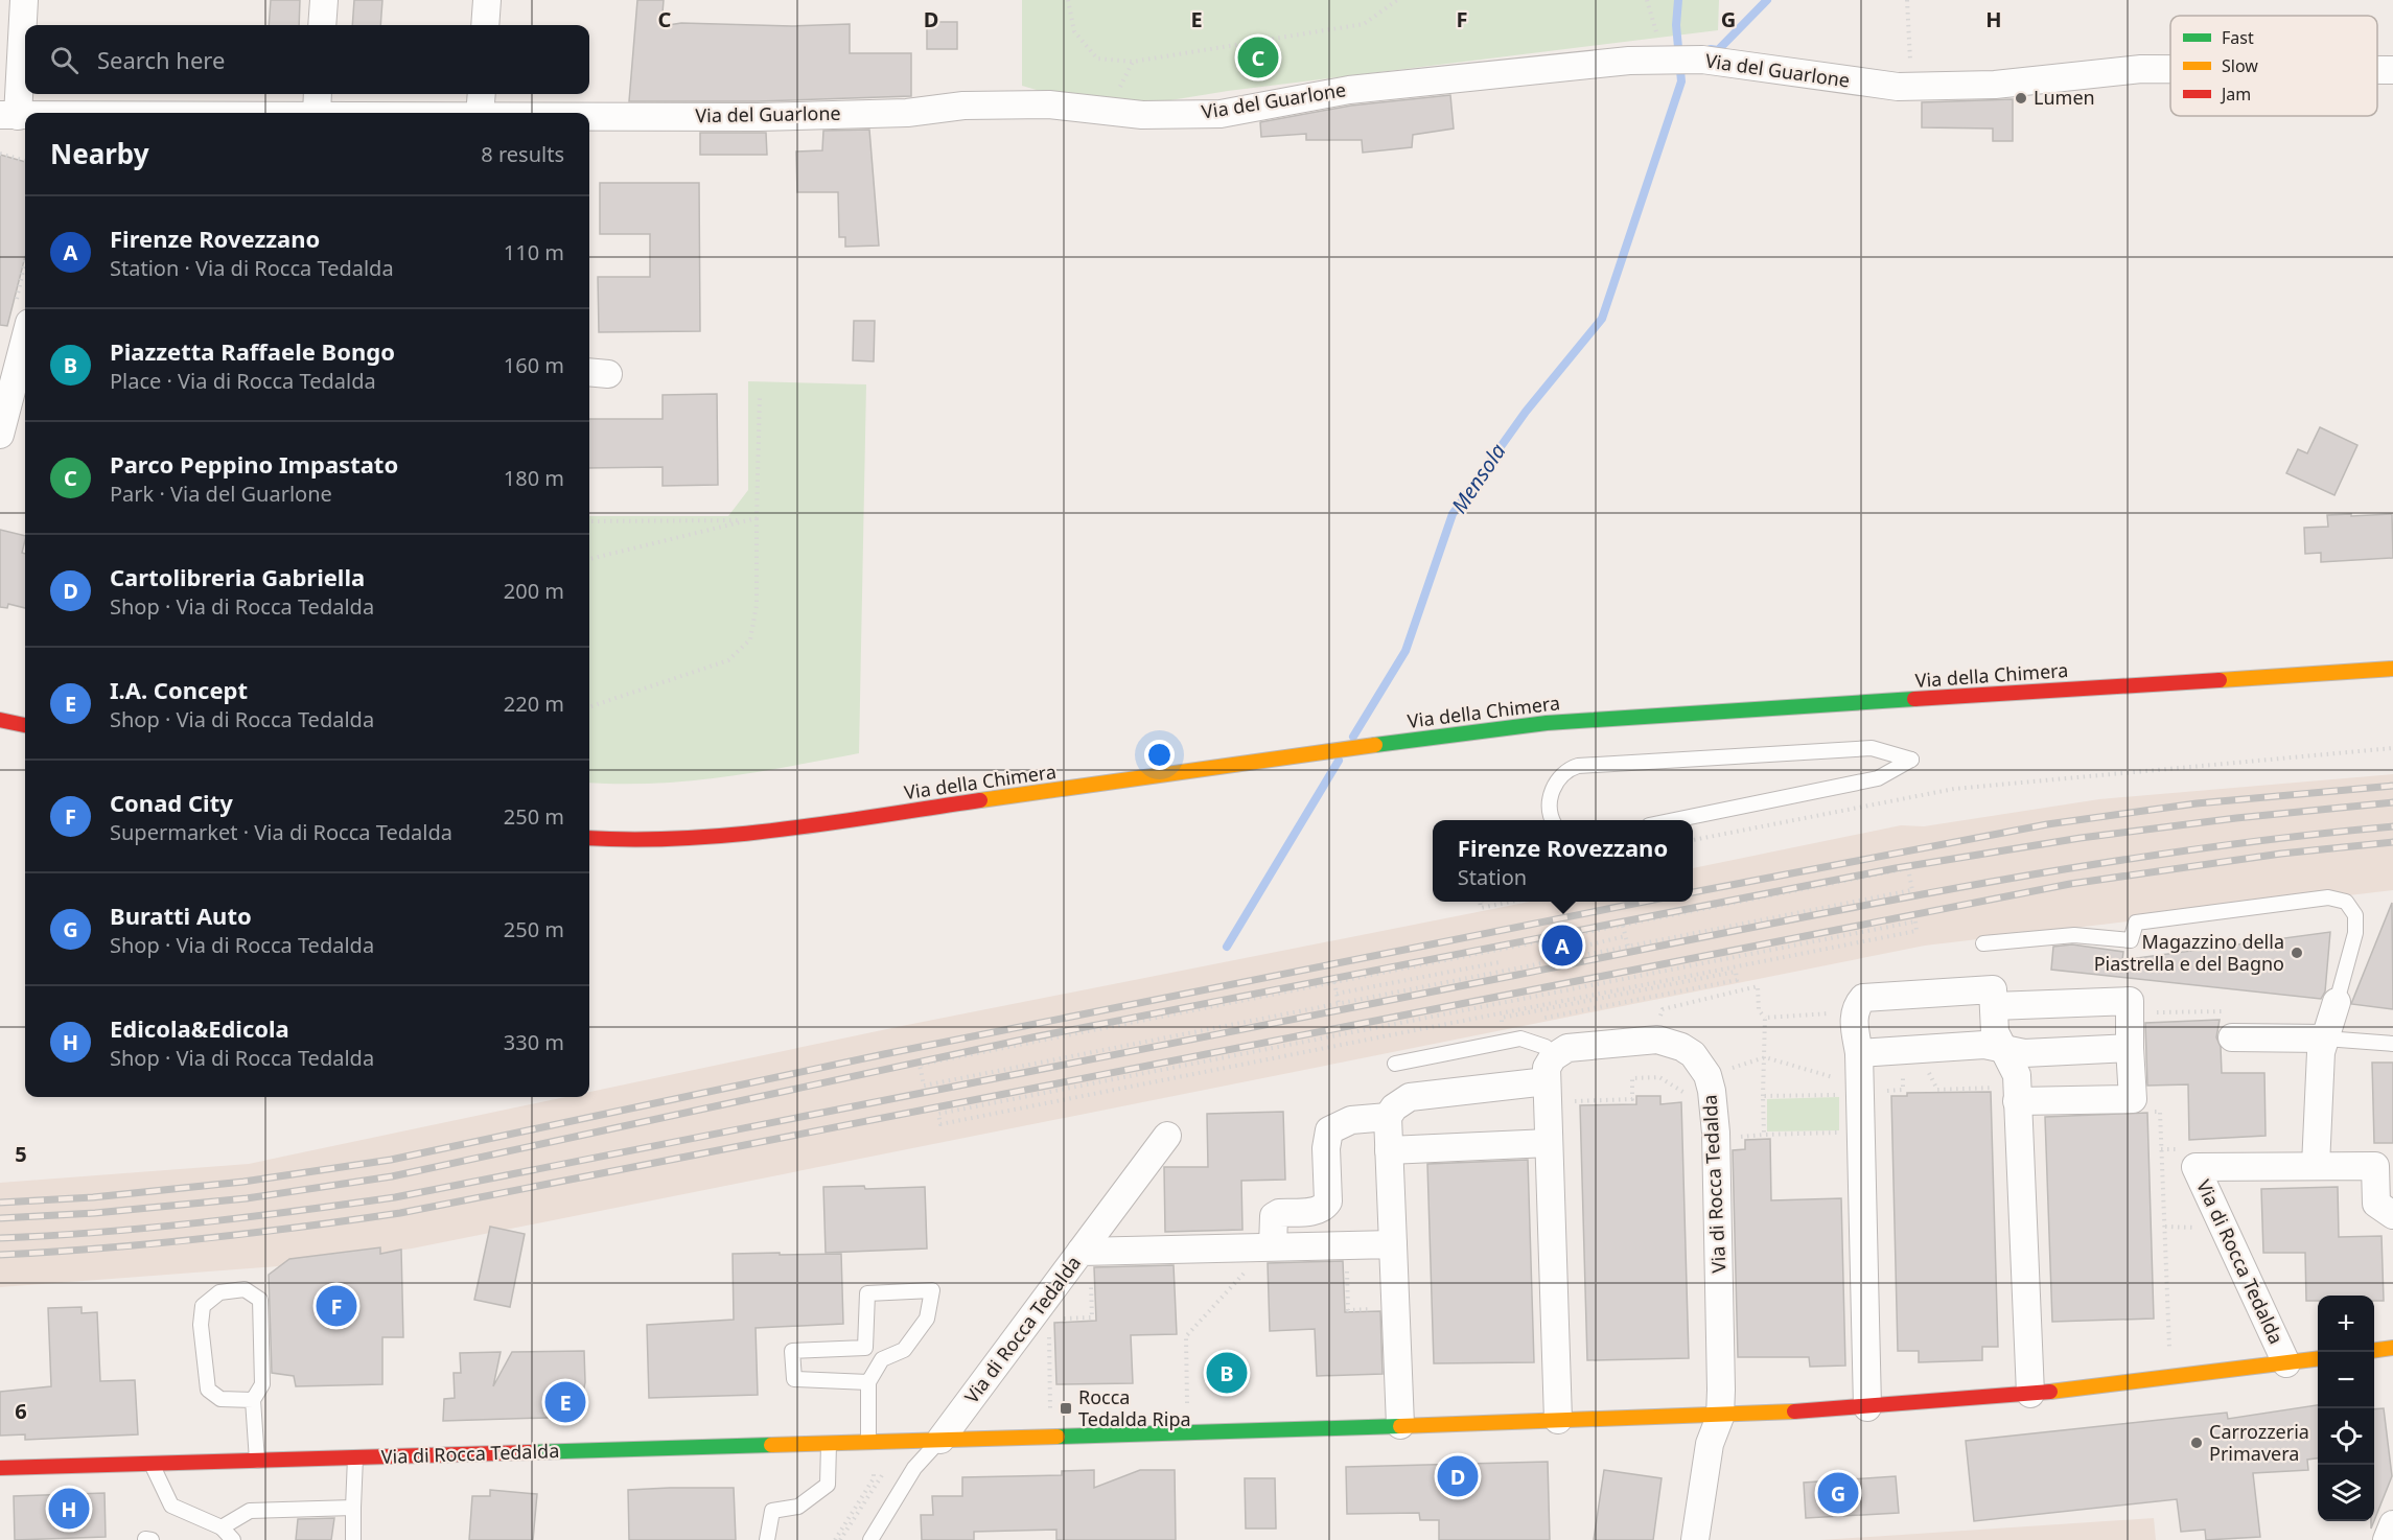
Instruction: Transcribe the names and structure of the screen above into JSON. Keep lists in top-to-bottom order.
{
  "streets": {
    "street": ["Via del Guarlone", "Via della Chimera", "Via di Rocca Tedalda"]
  },
  "water": ["Mensola"],
  "places": {
    "other": ["Lumen", "Magazzino della Piastrella e del Bagno", "Carrozzeria Primavera"],
    "transit": ["Rocca Tedalda Ripa"]
  },
  "legend": ["Fast", "Slow", "Jam"],
  "page": {
    "search": "Search here",
    "pins": [
      "C",
      "A",
      "F",
      "B",
      "E",
      "D",
      "G",
      "H"
    ],
    "heading": ["Nearby", "8 results"],
    "list": [
      {
        "mark": "A",
        "name": "Firenze Rovezzano",
        "note": "Station · Via di Rocca Tedalda",
        "value": "110 m"
      },
      {
        "mark": "B",
        "name": "Piazzetta Raffaele Bongo",
        "note": "Place · Via di Rocca Tedalda",
        "value": "160 m"
      },
      {
        "mark": "C",
        "name": "Parco Peppino Impastato",
        "note": "Park · Via del Guarlone",
        "value": "180 m"
      },
      {
        "mark": "D",
        "name": "Cartolibreria Gabriella",
        "note": "Shop · Via di Rocca Tedalda",
        "value": "200 m"
      },
      {
        "mark": "E",
        "name": "I.A. Concept",
        "note": "Shop · Via di Rocca Tedalda",
        "value": "220 m"
      },
      {
        "mark": "F",
        "name": "Conad City",
        "note": "Supermarket · Via di Rocca Tedalda",
        "value": "250 m"
      },
      {
        "mark": "G",
        "name": "Buratti Auto",
        "note": "Shop · Via di Rocca Tedalda",
        "value": "250 m"
      },
      {
        "mark": "H",
        "name": "Edicola&Edicola",
        "note": "Shop · Via di Rocca Tedalda",
        "value": "330 m"
      }
    ],
    "popup": ["Firenze Rovezzano", "Station"],
    "map_buttons": ["+", "−"]
  },
  "grid": {
    "columns": [
      "C",
      "D",
      "E",
      "F",
      "G",
      "H"
    ],
    "rows": ["5", "6"]
  }
}
